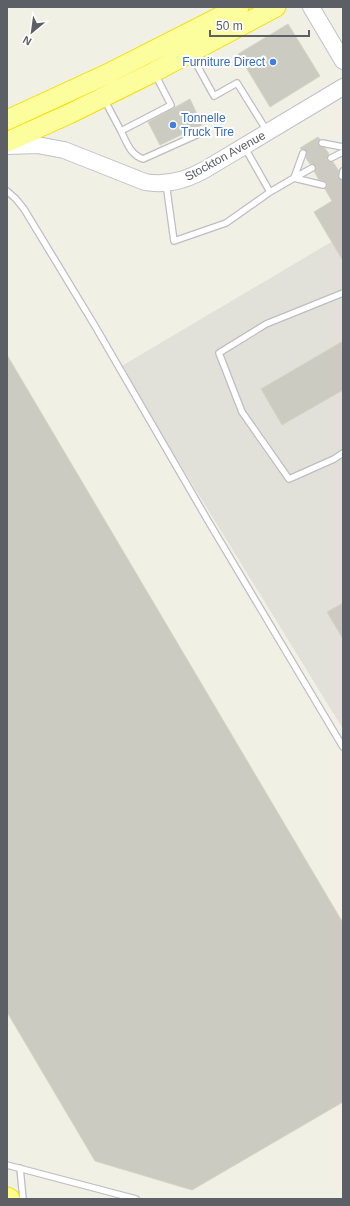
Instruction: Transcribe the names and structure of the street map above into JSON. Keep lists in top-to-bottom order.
{
  "streets": {
    "main road": ["Stockton Avenue"]
  },
  "places": ["Furniture Direct", "Tonnelle Truck Tire"],
  "scale_bar": "50 m",
  "north": "bottom left"
}
